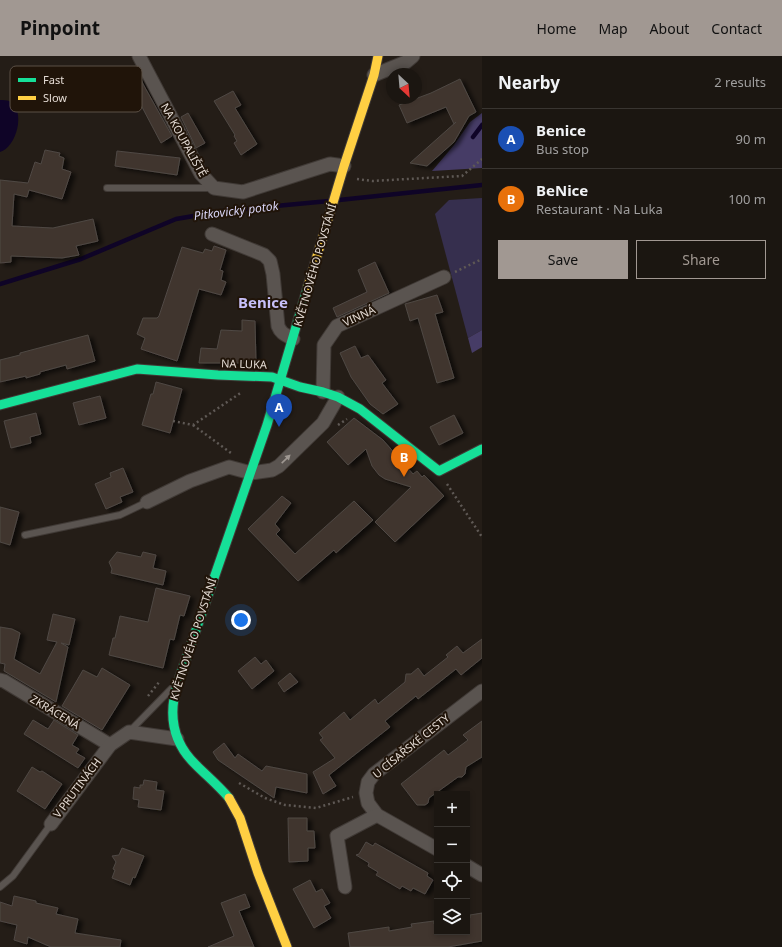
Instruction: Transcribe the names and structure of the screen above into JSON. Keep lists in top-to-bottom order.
{
  "streets": {
    "street": [
      "NA KOUPALIŠTĚ",
      "KVĚTNOVÉHO POVSTÁNÍ",
      "VINNÁ",
      "NA LUKA",
      "ZKRÁCENÁ",
      "U CÍSAŘSKÉ CESTY",
      "V PRUTINÁCH"
    ]
  },
  "crossings": [
    ["NA KOUPALIŠTĚ", "KVĚTNOVÉHO POVSTÁNÍ"],
    ["KVĚTNOVÉHO POVSTÁNÍ", "NA LUKA"],
    ["VINNÁ", "NA LUKA"],
    ["ZKRÁCENÁ", "V PRUTINÁCH"]
  ],
  "districts": ["Benice"],
  "water": ["Pitkovický potok"],
  "legend": ["Fast", "Slow"],
  "north": "bottom right",
  "page": {
    "header": "Pinpoint",
    "nav": [
      "Home",
      "Map",
      "About",
      "Contact"
    ],
    "heading": ["Nearby", "2 results"],
    "list": [
      {
        "mark": "A",
        "name": "Benice",
        "note": "Bus stop",
        "value": "90 m"
      },
      {
        "mark": "B",
        "name": "BeNice",
        "note": "Restaurant · Na Luka",
        "value": "100 m"
      }
    ],
    "buttons": ["Save", "Share"],
    "pins": ["A", "B"],
    "map_buttons": ["+", "−"]
  }
}
